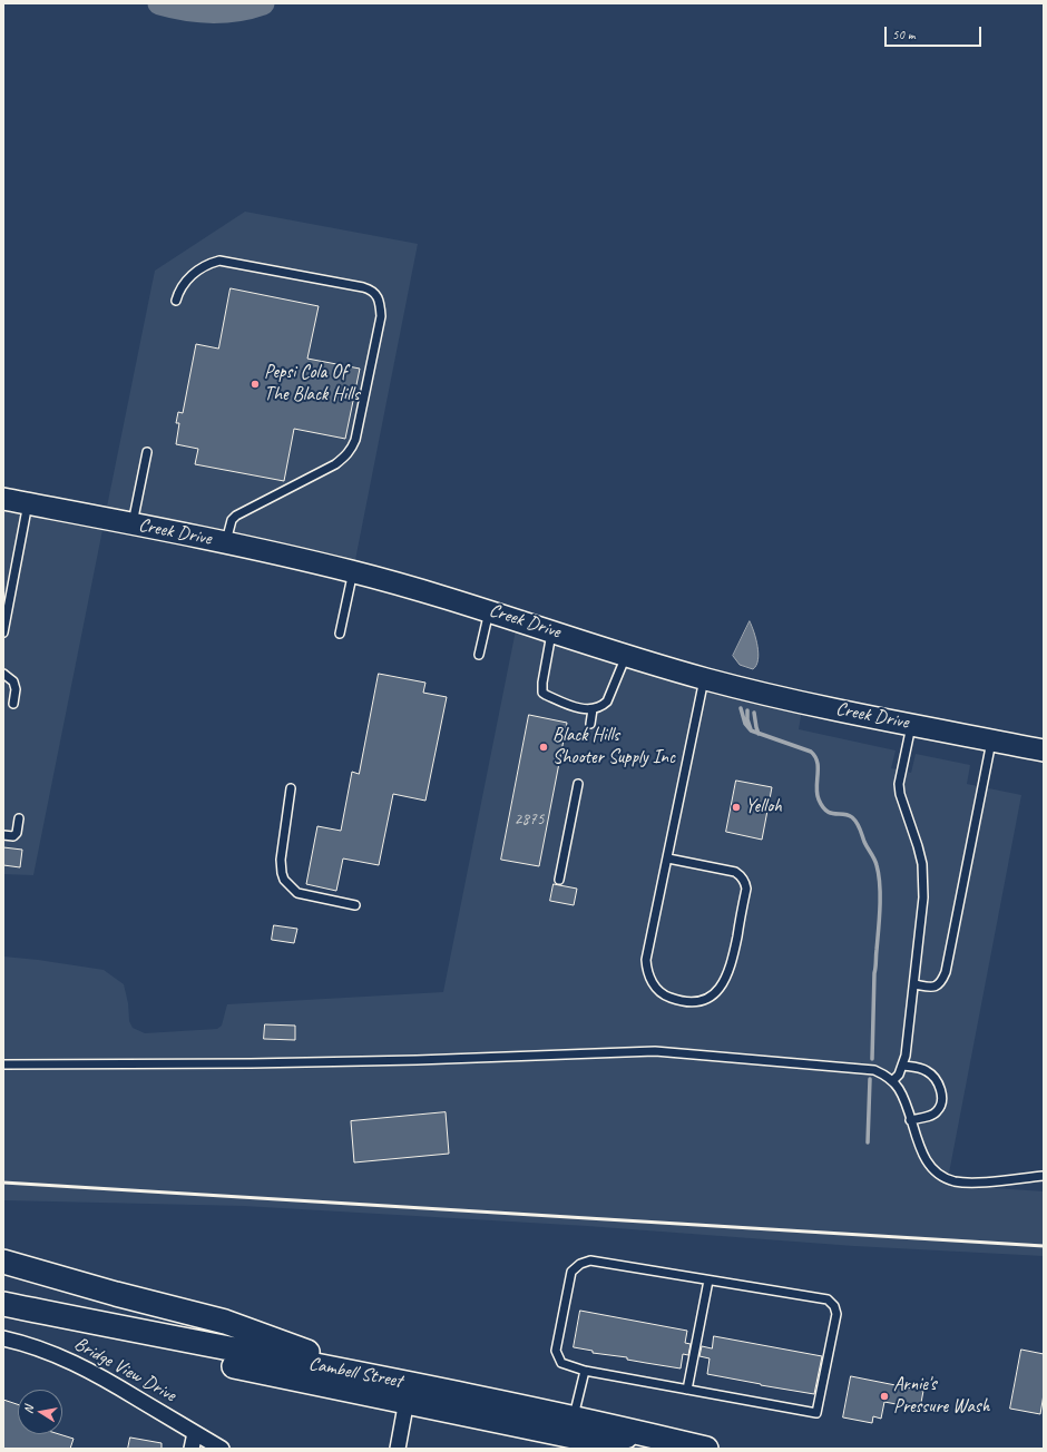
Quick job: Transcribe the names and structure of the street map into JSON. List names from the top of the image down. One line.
{"streets":{"main road":["Cambell Street"],"street":["Creek Drive","Bridge View Drive"]},"places":["Pepsi Cola Of The Black Hills","Black Hills Shooter Supply Inc","Yelloh","Arnie's Pressure Wash"],"house_numbers":["2875"],"scale_bar":"50 m","north":"left"}
